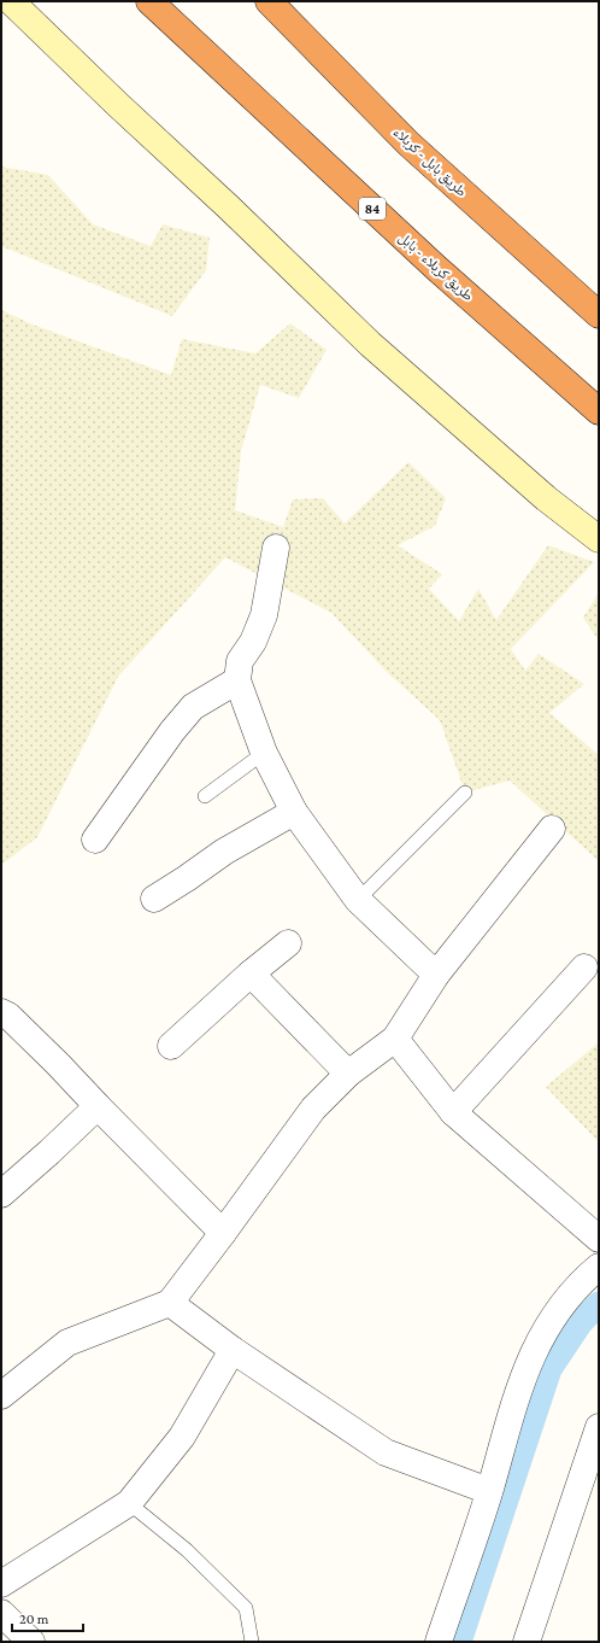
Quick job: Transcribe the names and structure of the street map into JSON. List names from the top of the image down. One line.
{"streets":{"highway":["طريق بابل - كربلاء","84","طريق كربلاء - بابل"]},"scale_bar":"20 m"}
